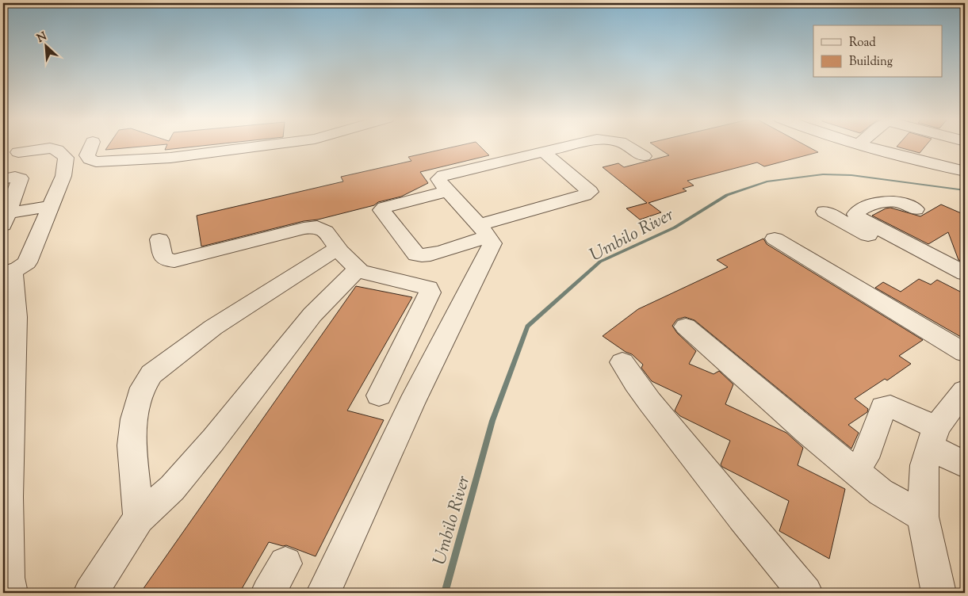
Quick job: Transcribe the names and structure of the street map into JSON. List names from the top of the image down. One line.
{"water":["Umbilo River"],"legend":["Road","Building"],"north":"top left"}
